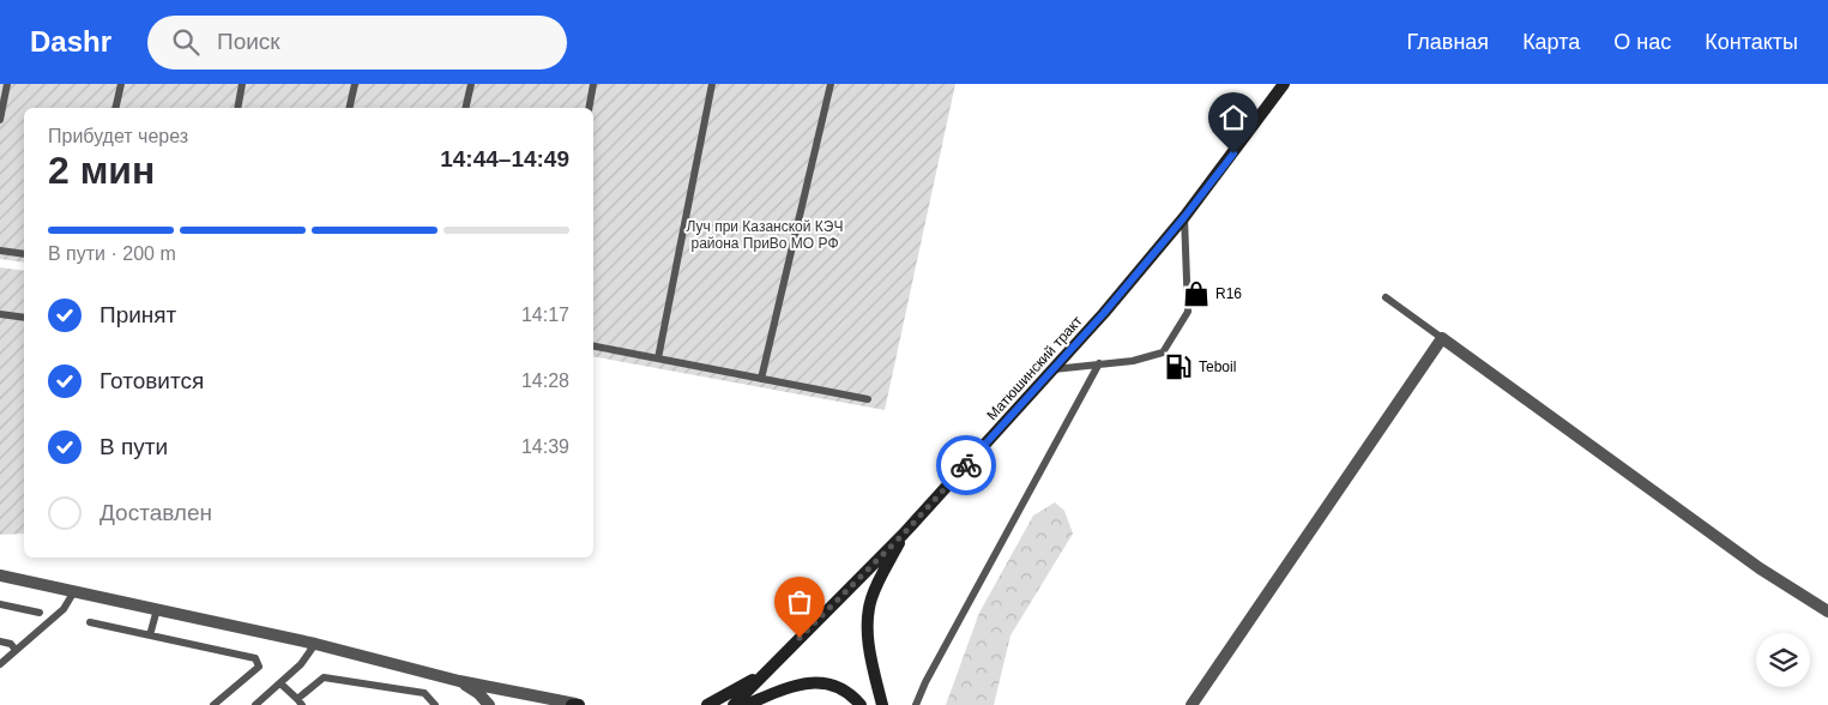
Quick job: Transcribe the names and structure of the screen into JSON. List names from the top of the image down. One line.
{"streets":{"main road":["Матюшинский тракт"]},"parks":["Луч при Казанской КЭЧ района ПриВо МО РФ"],"places":{"shop":["R16"],"fuel station":["Teboil"]},"page":{"header":"Dashr","search":"Поиск","nav":["Главная","Карта","О нас","Контакты"],"heading":["2 мин","Прибудет через","14:44–14:49"],"bar":"В пути · 200 m","list":[["Принят","14:17"],["Готовится","14:28"],["В пути","14:39"],"Доставлен"]}}
